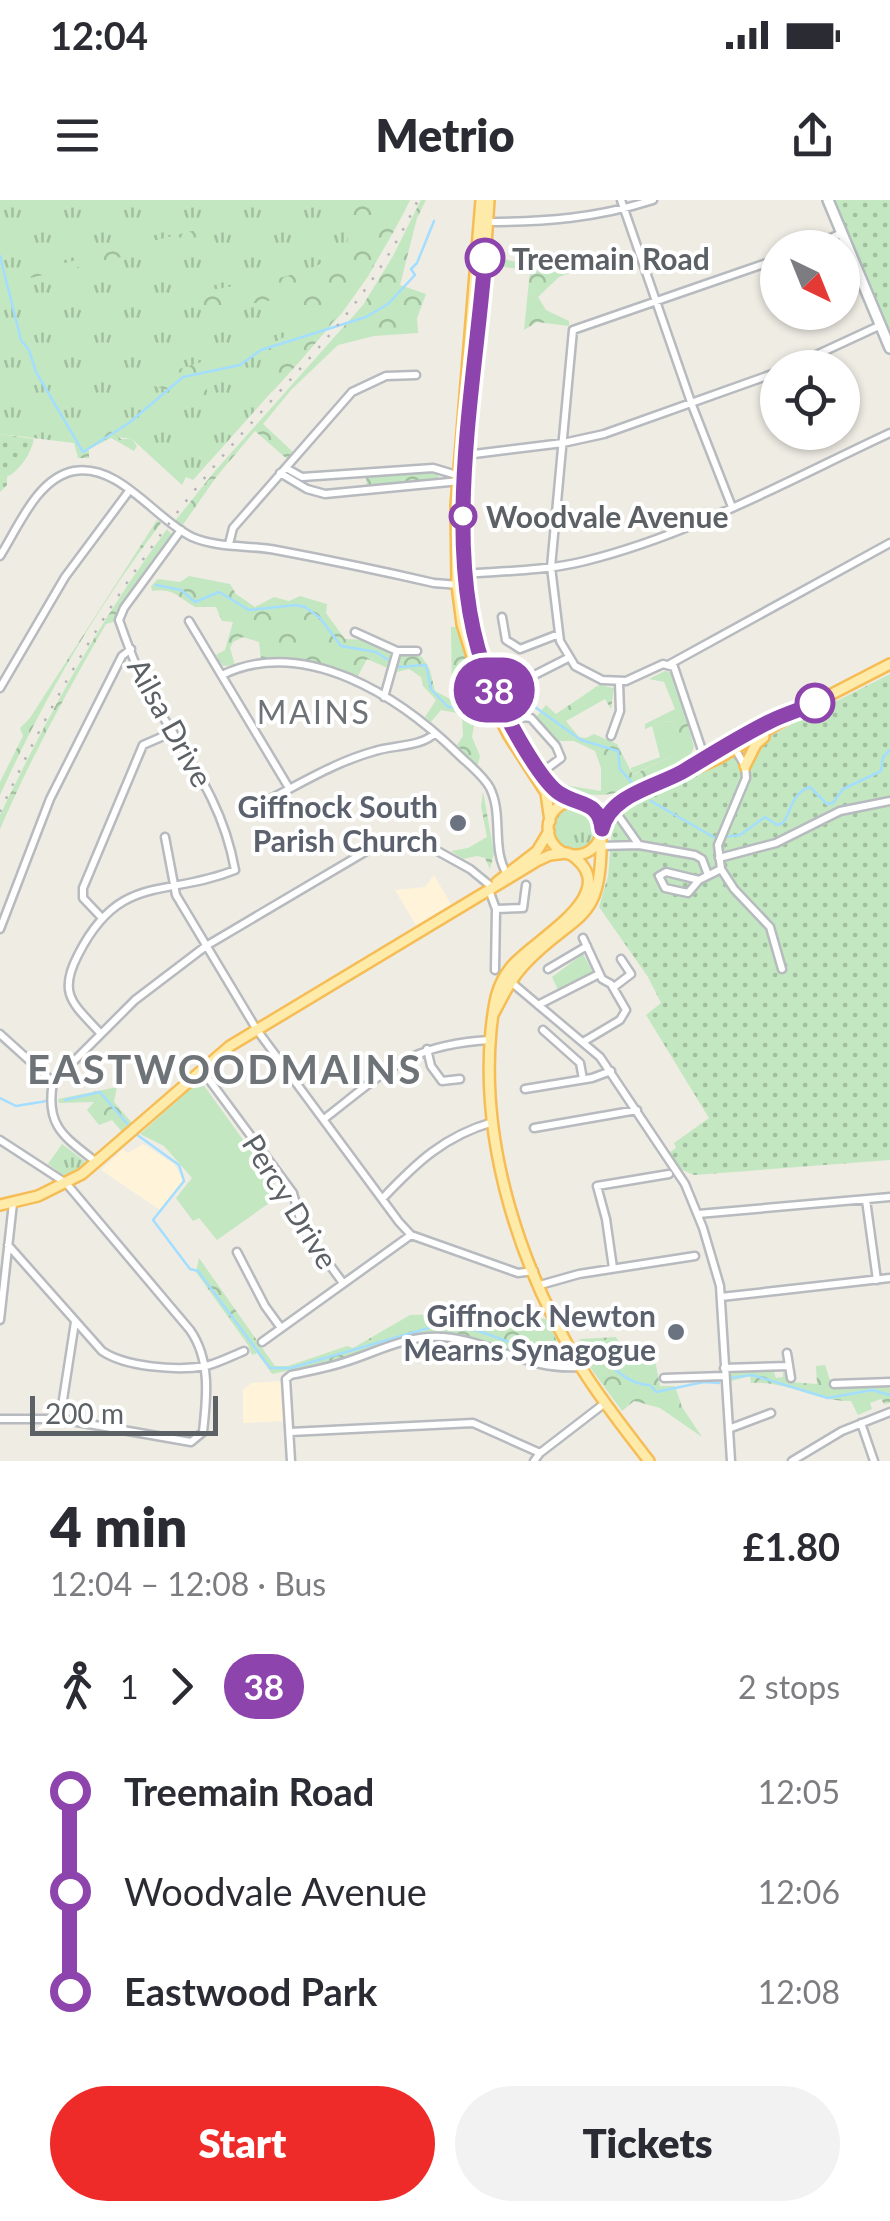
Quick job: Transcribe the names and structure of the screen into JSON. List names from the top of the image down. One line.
{"streets":{"street":["Ailsa Drive","Percy Drive"]},"districts":["MAINS","EASTWOODMAINS"],"places":["Treemain Road","Woodvale Avenue","Giffnock South Parish Church","Giffnock Newton Mearns Synagogue"],"lines":["bus line 38"],"scale_bar":"200 m","north":"bottom right","page":{"status":"12:04","header":"Metrio","on_map":"38","scale":"200 m","heading":["4 min","12:04 – 12:08 · Bus","£1.80"],"legs":["1","38","2 stops"],"list":[{"name":"Treemain Road","value":"12:05"},{"name":"Woodvale Avenue","value":"12:06"},{"name":"Eastwood Park","value":"12:08"}],"buttons":["Start","Tickets"]}}
